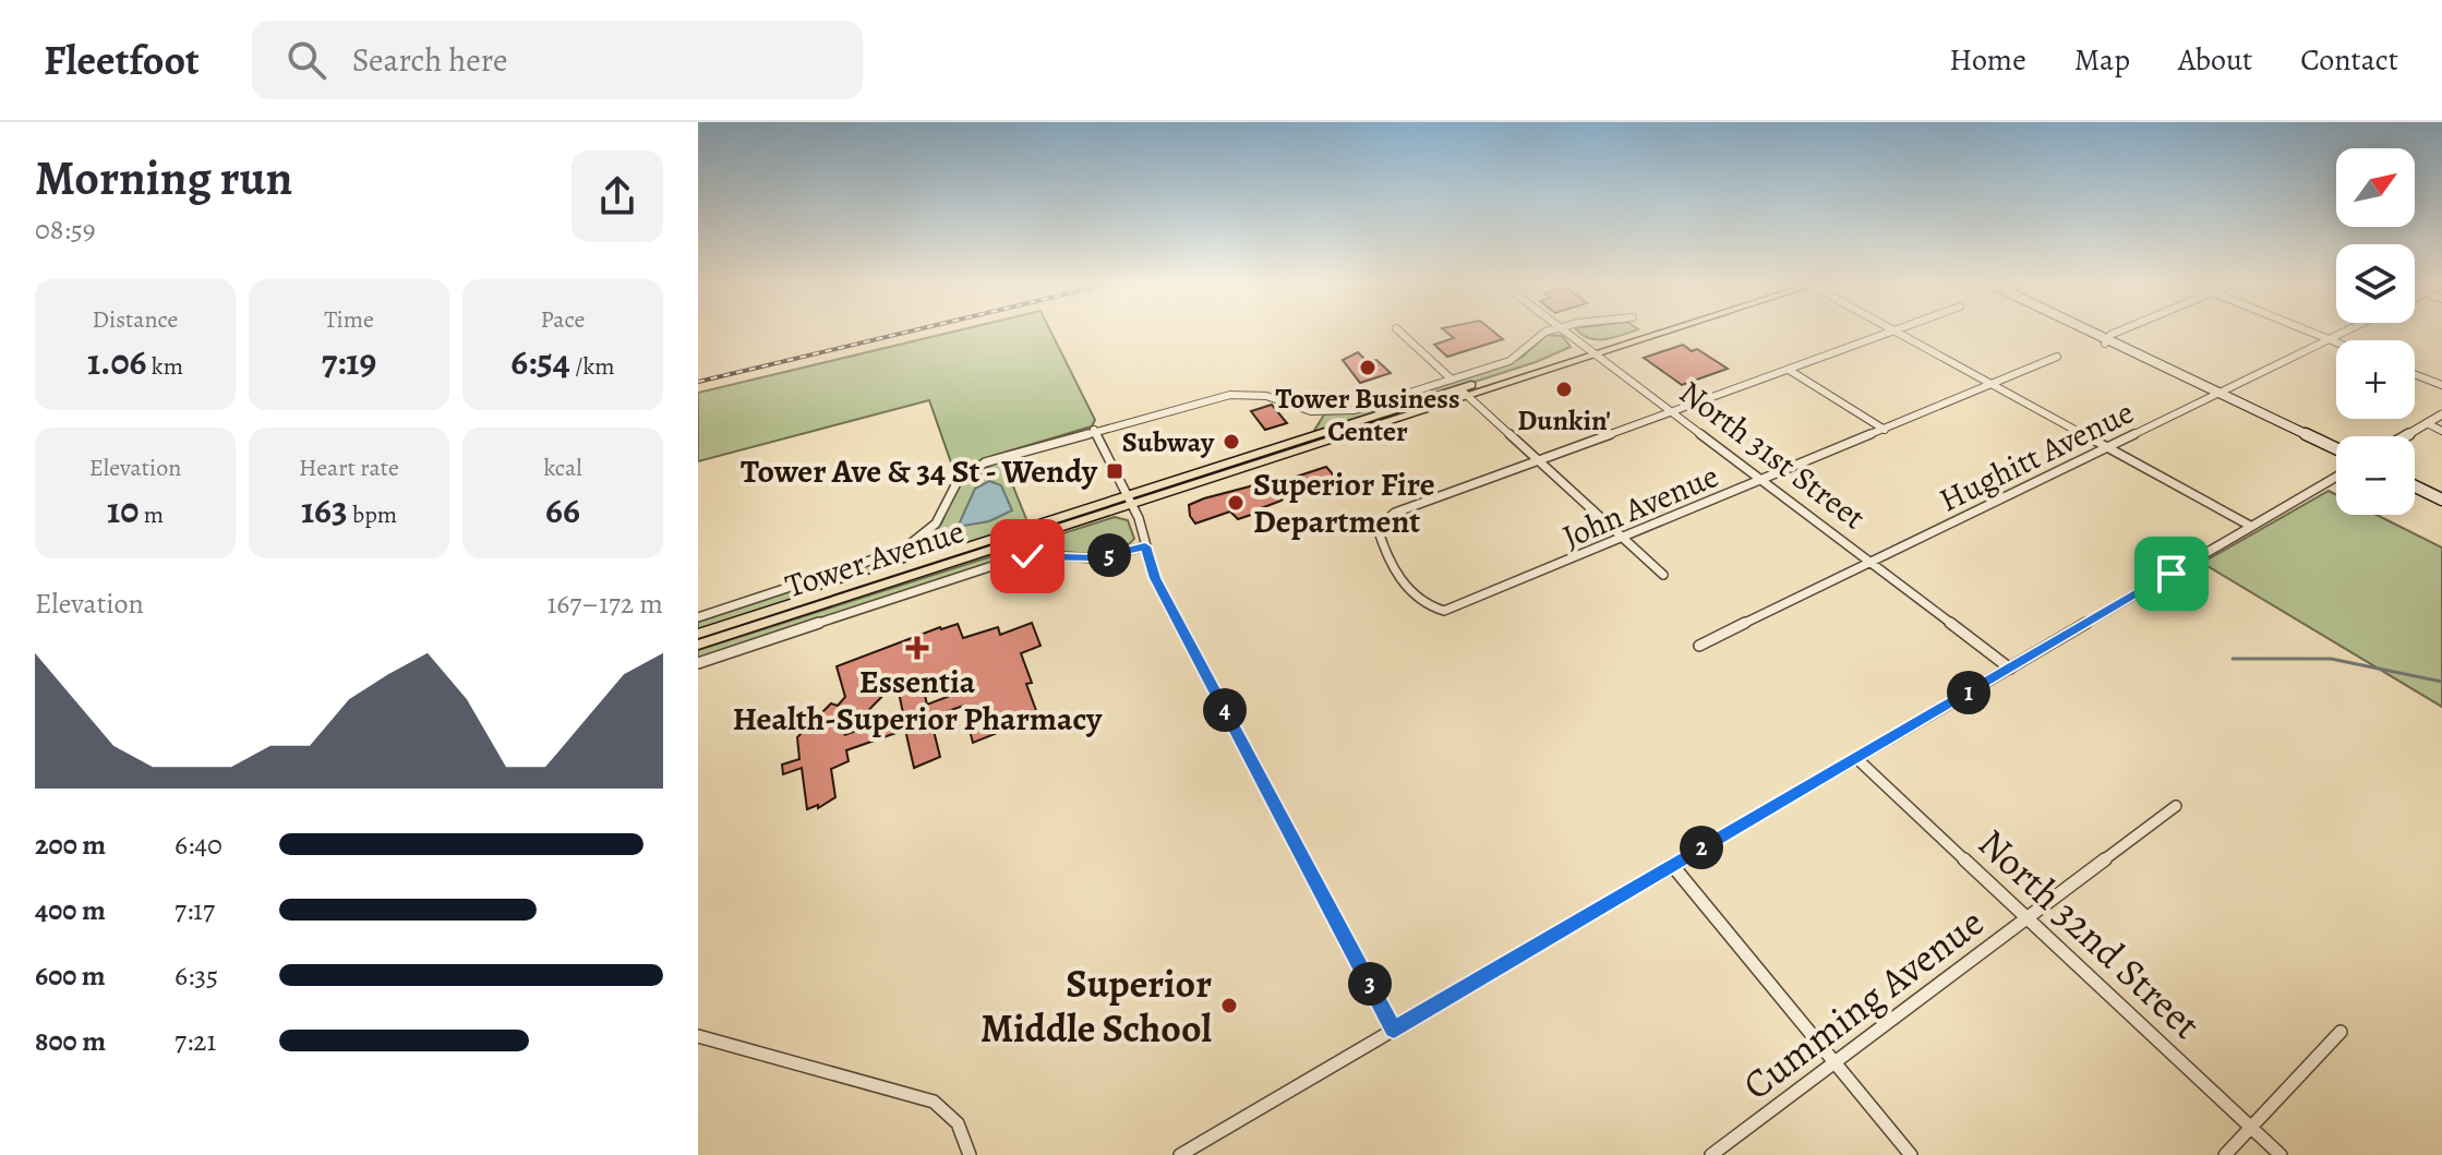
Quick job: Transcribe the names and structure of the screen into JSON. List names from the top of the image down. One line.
{"streets":{"main road":["Tower Avenue"],"street":["North 31st Street","Hughitt Avenue","John Avenue","North 32nd Street","Cumming Avenue"]},"crossings":[["North 31st Street","Hughitt Avenue"],["North 31st Street","John Avenue"],["North 31st Street","Tower Avenue"],["North 32nd Street","Cumming Avenue"]],"places":{"other":["Tower Business Center","Dunkin'","Subway","Superior Fire Department","Superior Middle School"],"transit":["Tower Ave & 34 St - Wendy"],"health":["Essentia Health-Superior Pharmacy"]},"north":"top right","page":{"header":"Fleetfoot","search":"Search here","nav":["Home","Map","About","Contact"],"heading":["Morning run","08:59"],"map_buttons":["+","−"],"stats":[["Distance","1.06 km"],["Time","7:19"],["Pace","6:54 /km"],["Elevation","10 m"],["Heart rate","163 bpm"],["kcal","66"]],"pins":["5","1","4","2","3"],"chart":["Elevation","167–172 m"],"list":[{"name":"200 m","note":"6:40"},{"name":"400 m","note":"7:17"},{"name":"600 m","note":"6:35"},{"name":"800 m","note":"7:21"}]}}
